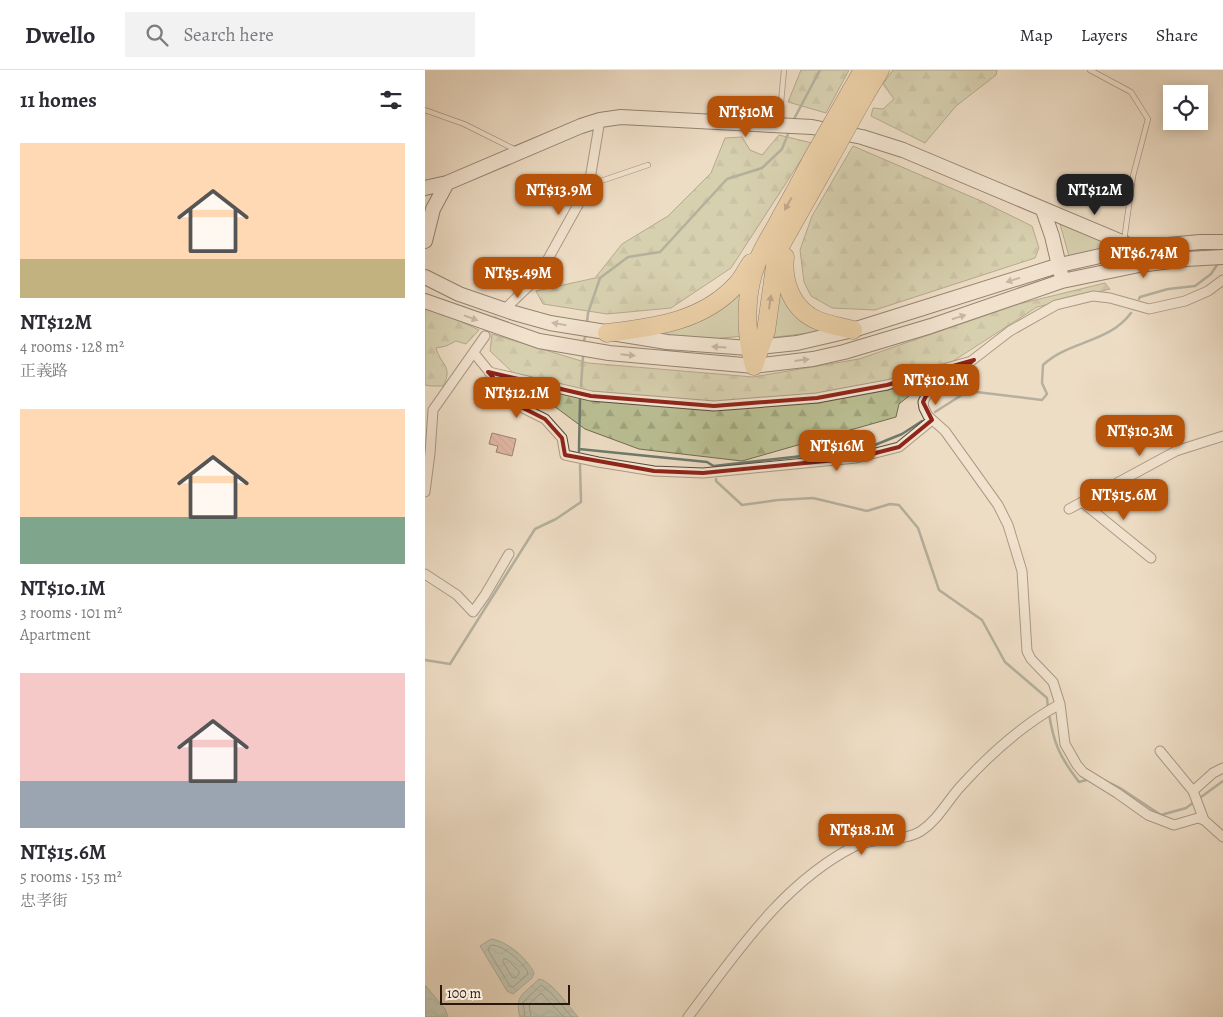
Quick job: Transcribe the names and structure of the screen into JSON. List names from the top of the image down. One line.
{"scale_bar":"100 m","page":{"header":"Dwello","search":"Search here","nav":["Map","Layers","Share"],"heading":"11 homes","price":["NT$10M","NT$13.9M","NT$12M","NT$6.74M","NT$5.49M","NT$10.1M","NT$12.1M","NT$10.3M","NT$16M","NT$15.6M","NT$18.1M"],"list":[{"name":"NT$12M","note":"4 rooms · 128 m² · 正義路"},{"name":"NT$10.1M","note":"3 rooms · 101 m² · Apartment"},{"name":"NT$15.6M","note":"5 rooms · 153 m² · 忠孝街"}],"scale":"100 m"}}
